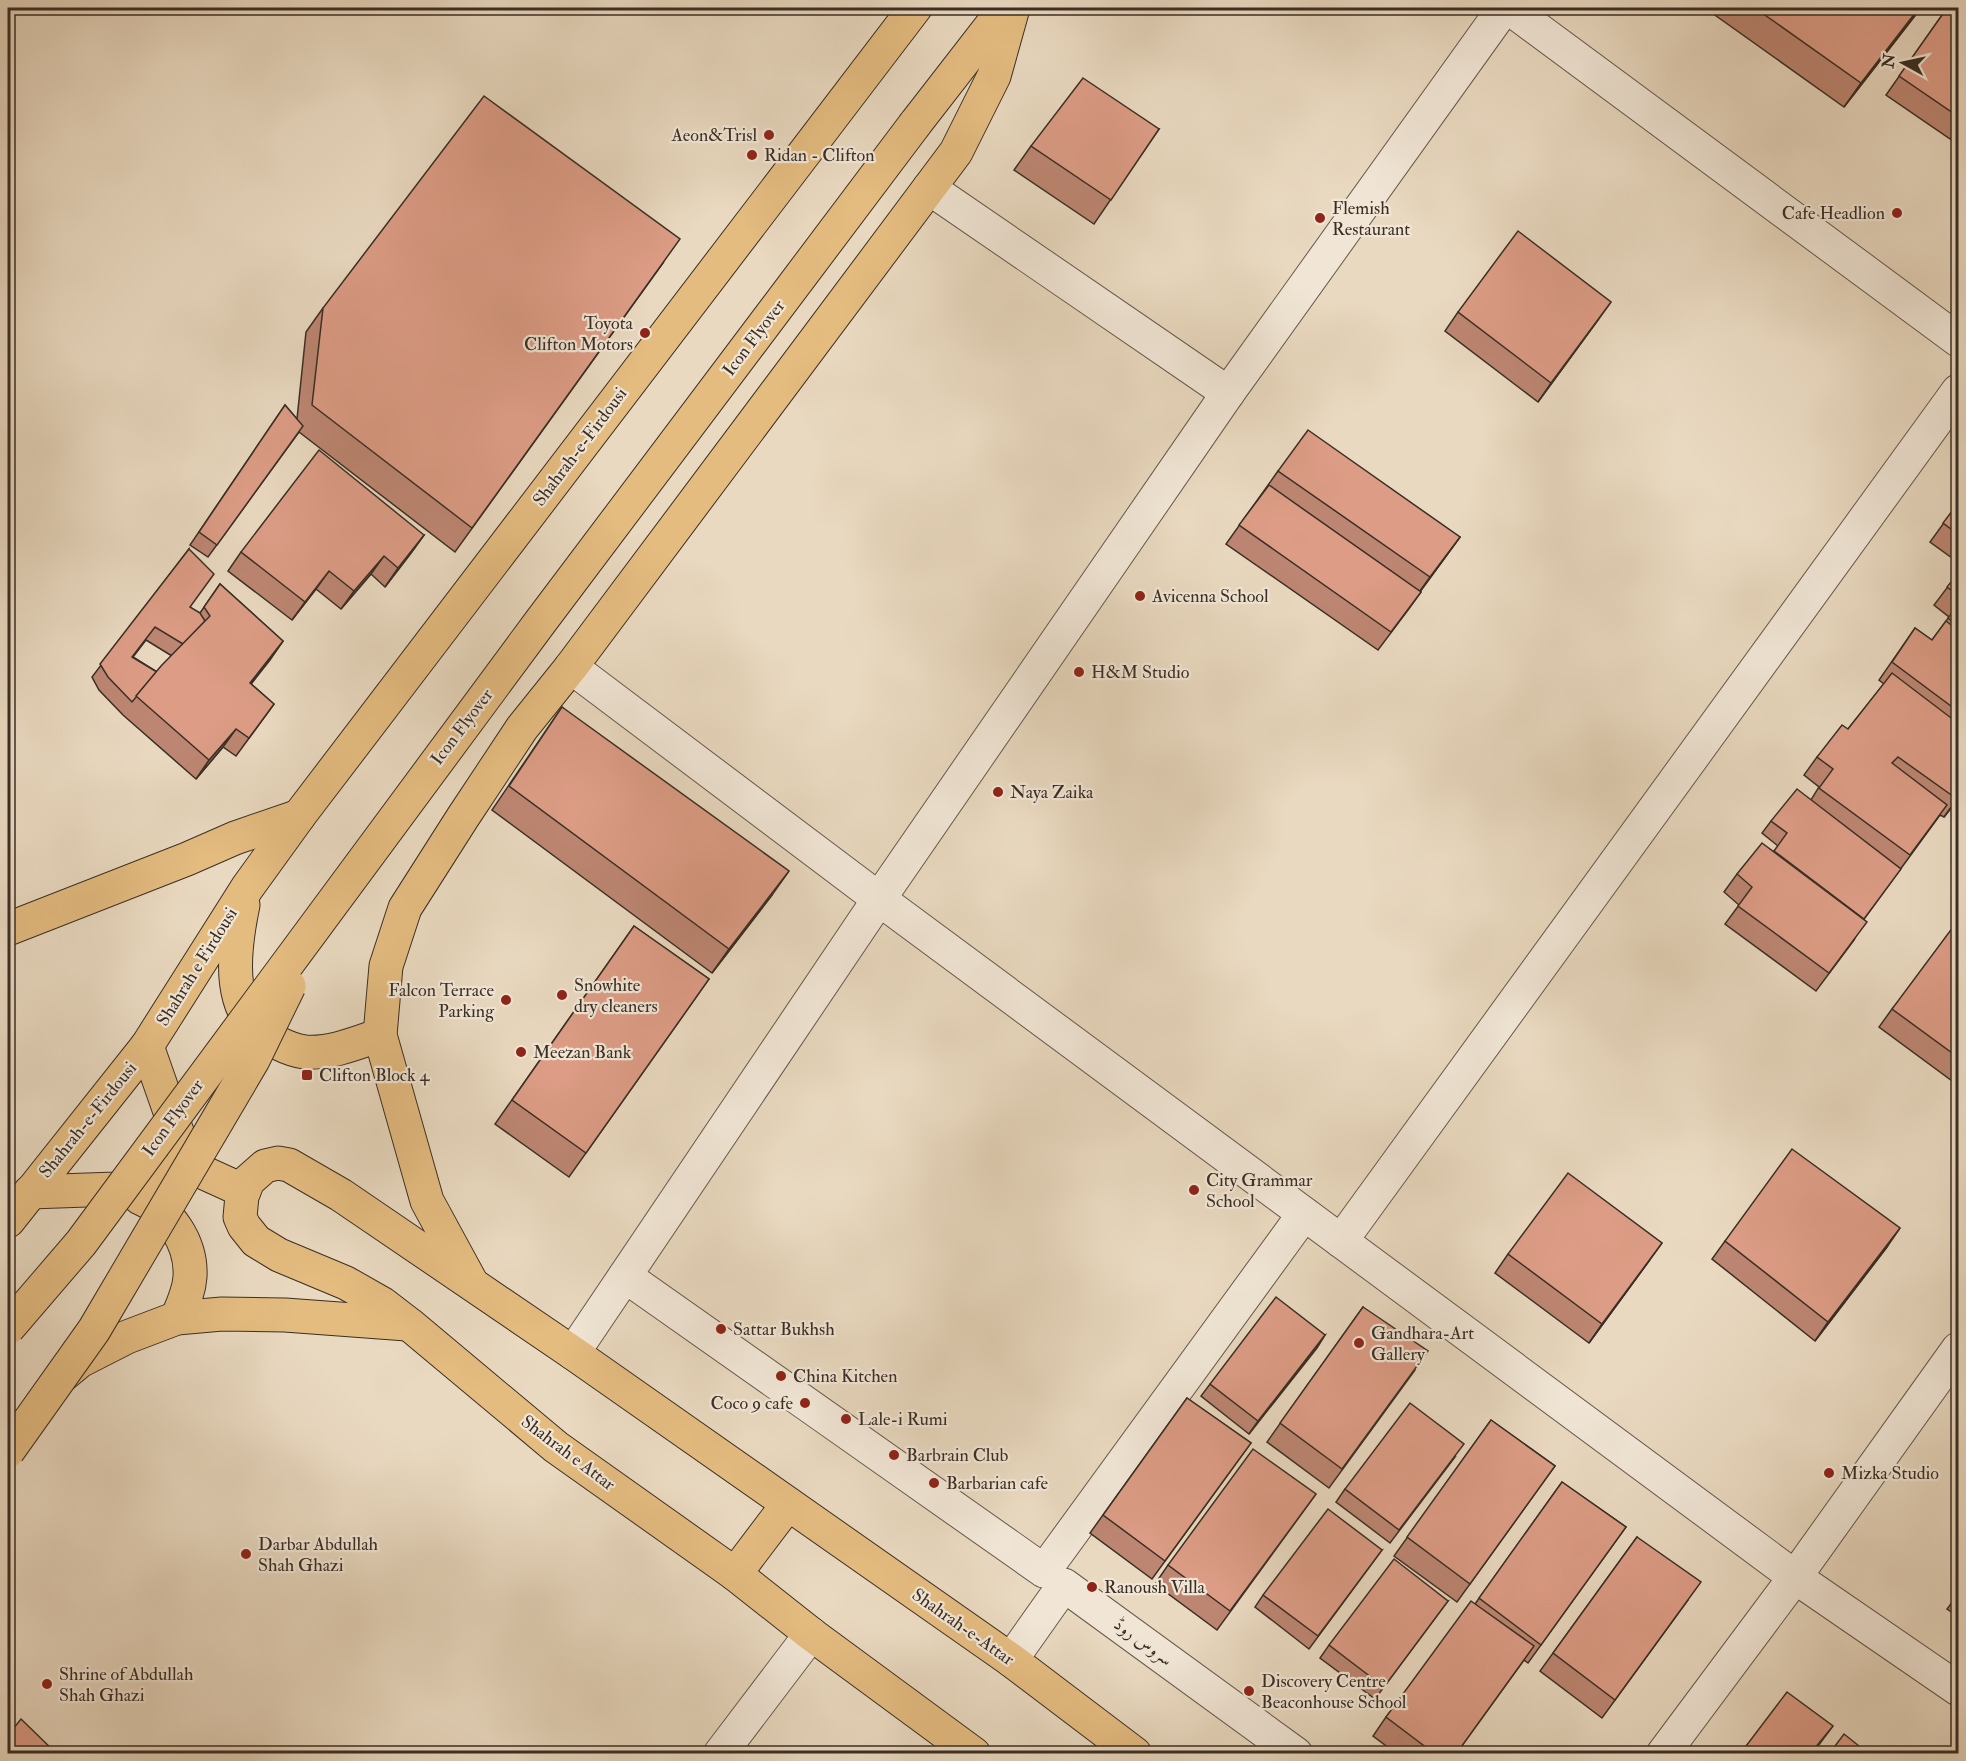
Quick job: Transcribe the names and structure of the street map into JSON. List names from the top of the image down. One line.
{"streets":{"main road":["Icon Flyover","Shahrah-e-Firdousi","Shahrah e Firdousi","Shahrah e Attar","Shahrah-e-Attar"],"street":["سروس روڈ"]},"crossings":[["Shahrah-e-Firdousi","Shahrah e Firdousi"]],"places":{"other":["Aeon&Trisl","Ridan - Clifton","Cafe Headlion","Flemish Restaurant","Toyota Clifton Motors","Avicenna School","H&M Studio","Naya Zaika","Snowhite dry cleaners","Falcon Terrace Parking","Meezan Bank","City Grammar School","Sattar Bukhsh","Gandhara-Art Gallery","China Kitchen","Coco 9 cafe","Lale-i Rumi","Barbrain Club","Mizka Studio","Barbarian cafe","Darbar Abdullah Shah Ghazi","Ranoush Villa","Shrine of Abdullah Shah Ghazi","Discovery Centre Beaconhouse School"],"transit":["Clifton Block 4"]},"north":"left"}
